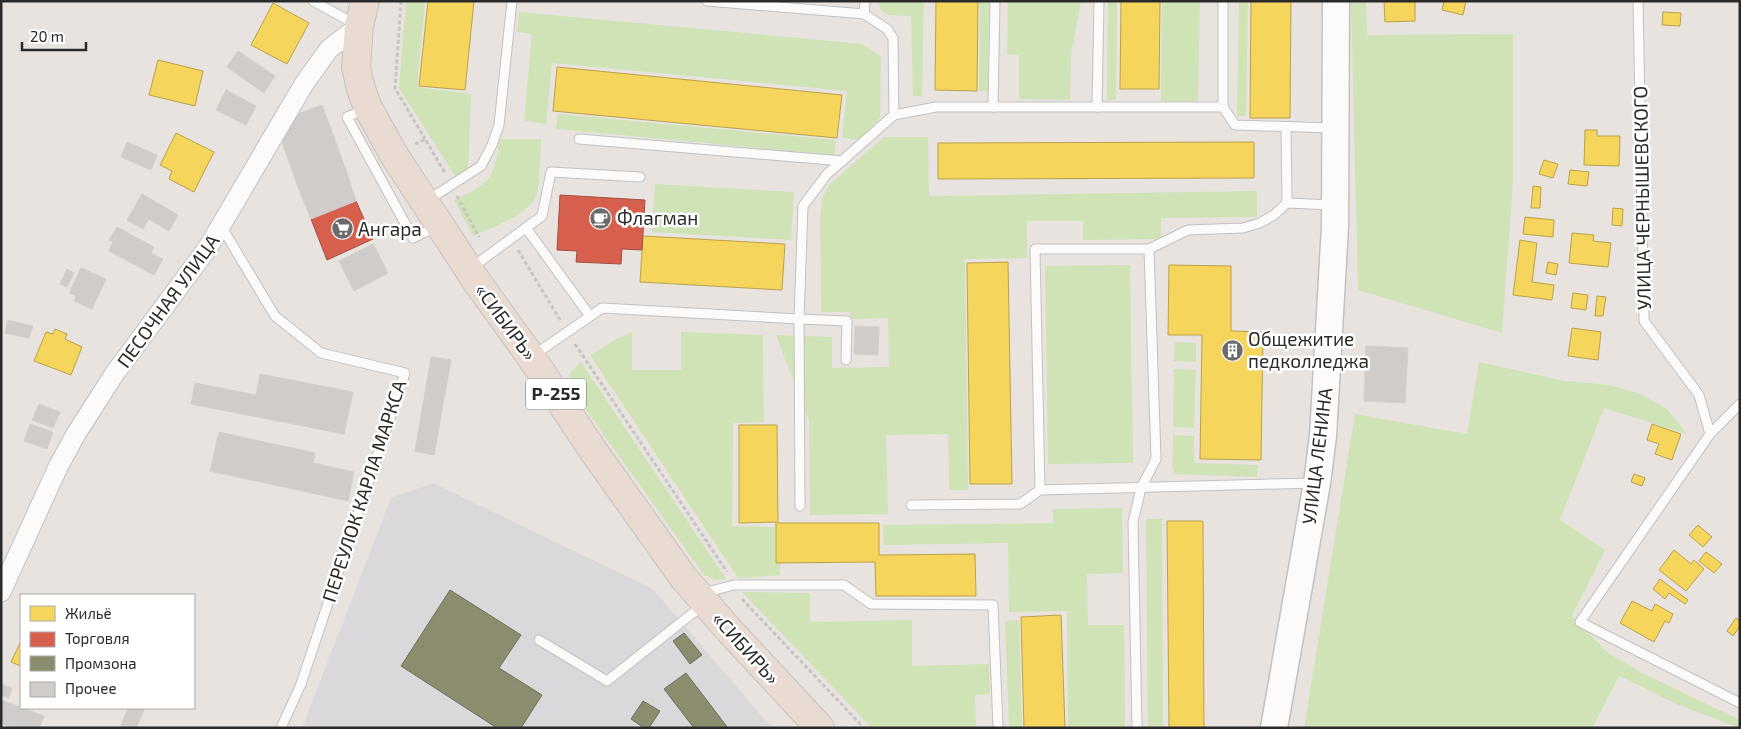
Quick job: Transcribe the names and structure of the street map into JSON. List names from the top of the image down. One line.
{"streets":{"highway":["«СИБИРЬ»","Р-255"],"main road":["УЛИЦА ЛЕНИНА"],"street":["ПЕСОЧНАЯ УЛИЦА"],"lane":["УЛИЦА ЧЕРНЫШЕВСКОГО","ПЕРЕУЛОК КАРЛА МАРКСА"]},"crossings":[["ПЕСОЧНАЯ УЛИЦА","«СИБИРЬ»"],["ПЕСОЧНАЯ УЛИЦА","ПЕРЕУЛОК КАРЛА МАРКСА"]],"places":{"cafe":["Флагман"],"supermarket":["Ангара"],"building":["Общежитие педколледжа"]},"legend":["Жильё","Торговля","Промзона","Прочее"],"scale_bar":"20 m"}
